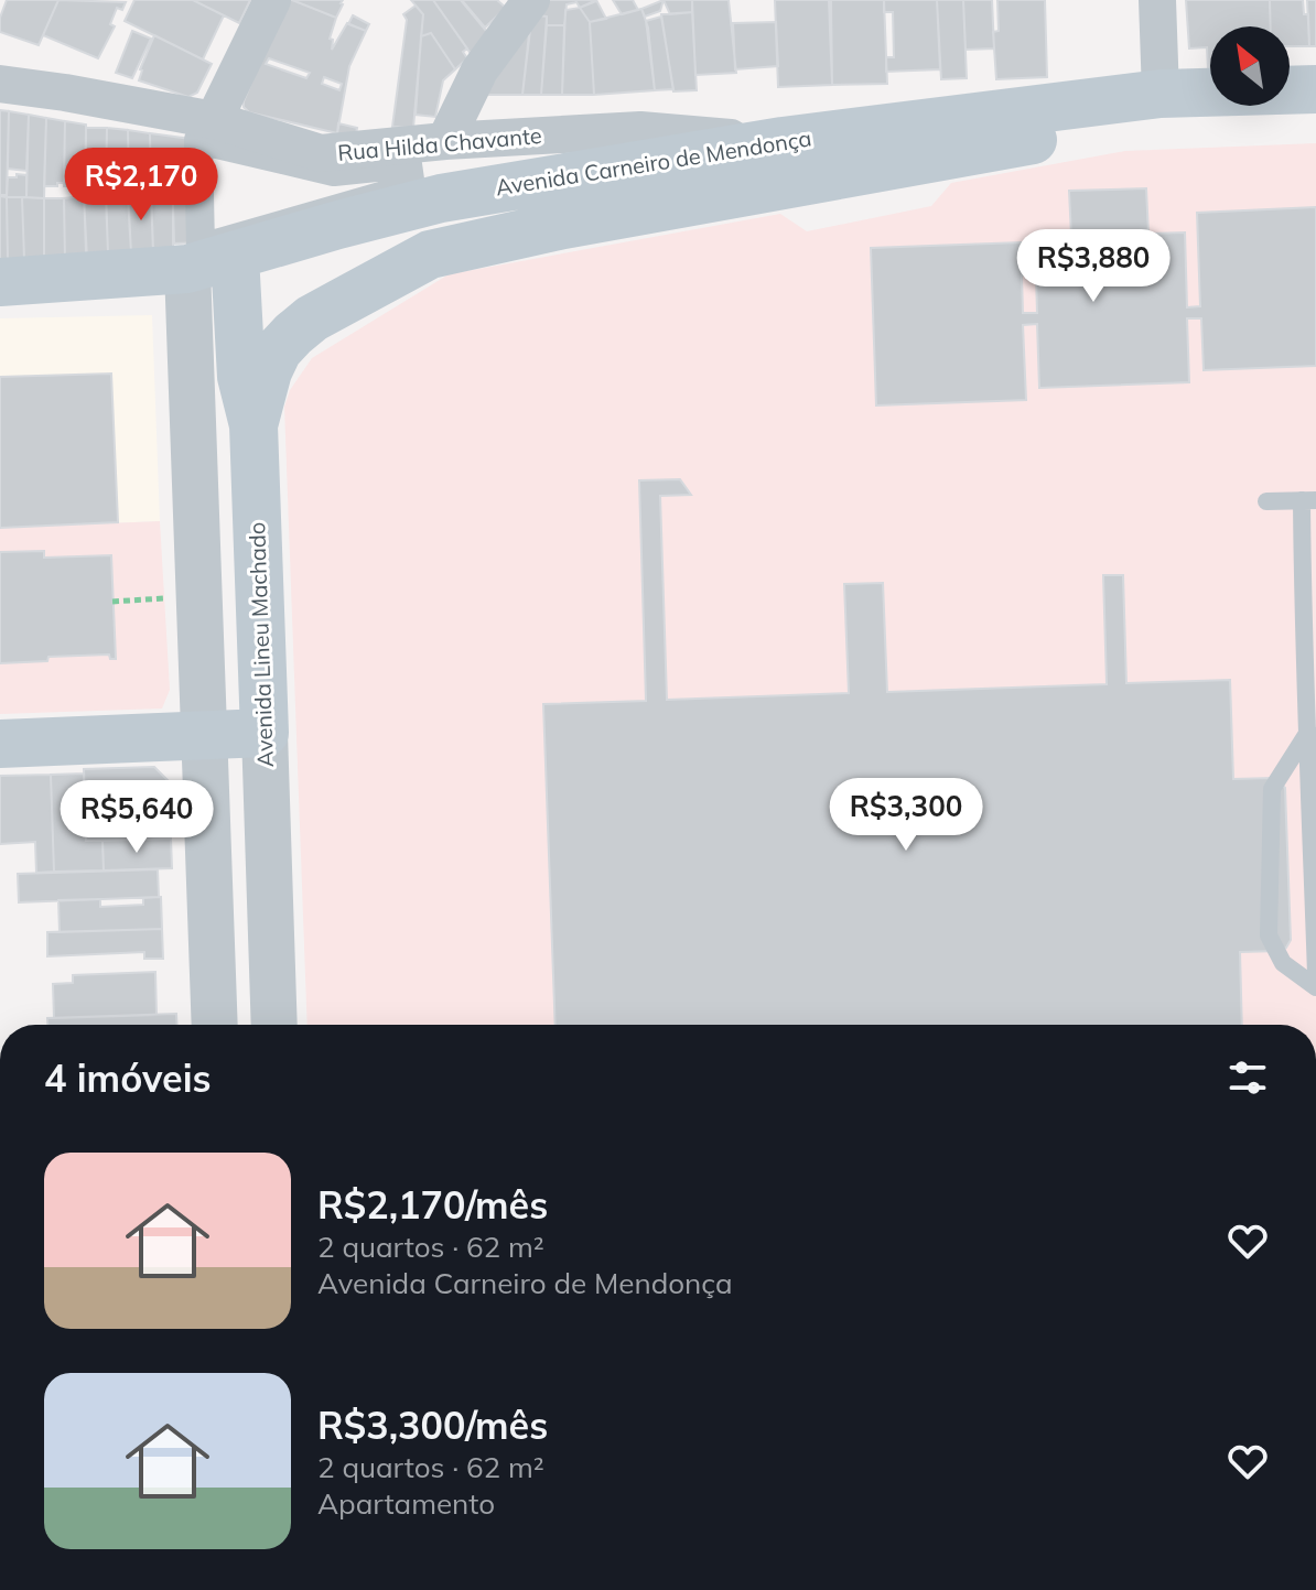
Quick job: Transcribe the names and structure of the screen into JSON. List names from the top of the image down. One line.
{"streets":{"main road":["Avenida Carneiro de Mendonça","Avenida Lineu Machado"],"street":["Rua Hilda Chavante"]},"crossings":[["Rua Hilda Chavante","Avenida Carneiro de Mendonça"],["Avenida Carneiro de Mendonça","Avenida Lineu Machado"]],"north":"top left","page":{"price":["R$2,170","R$3,880","R$3,300","R$5,640"],"heading":"4 imóveis","list":[{"name":"R$2,170/mês","note":"2 quartos · 62 m² · Avenida Carneiro de Mendonça"},{"name":"R$3,300/mês","note":"2 quartos · 62 m² · Apartamento"}]}}
